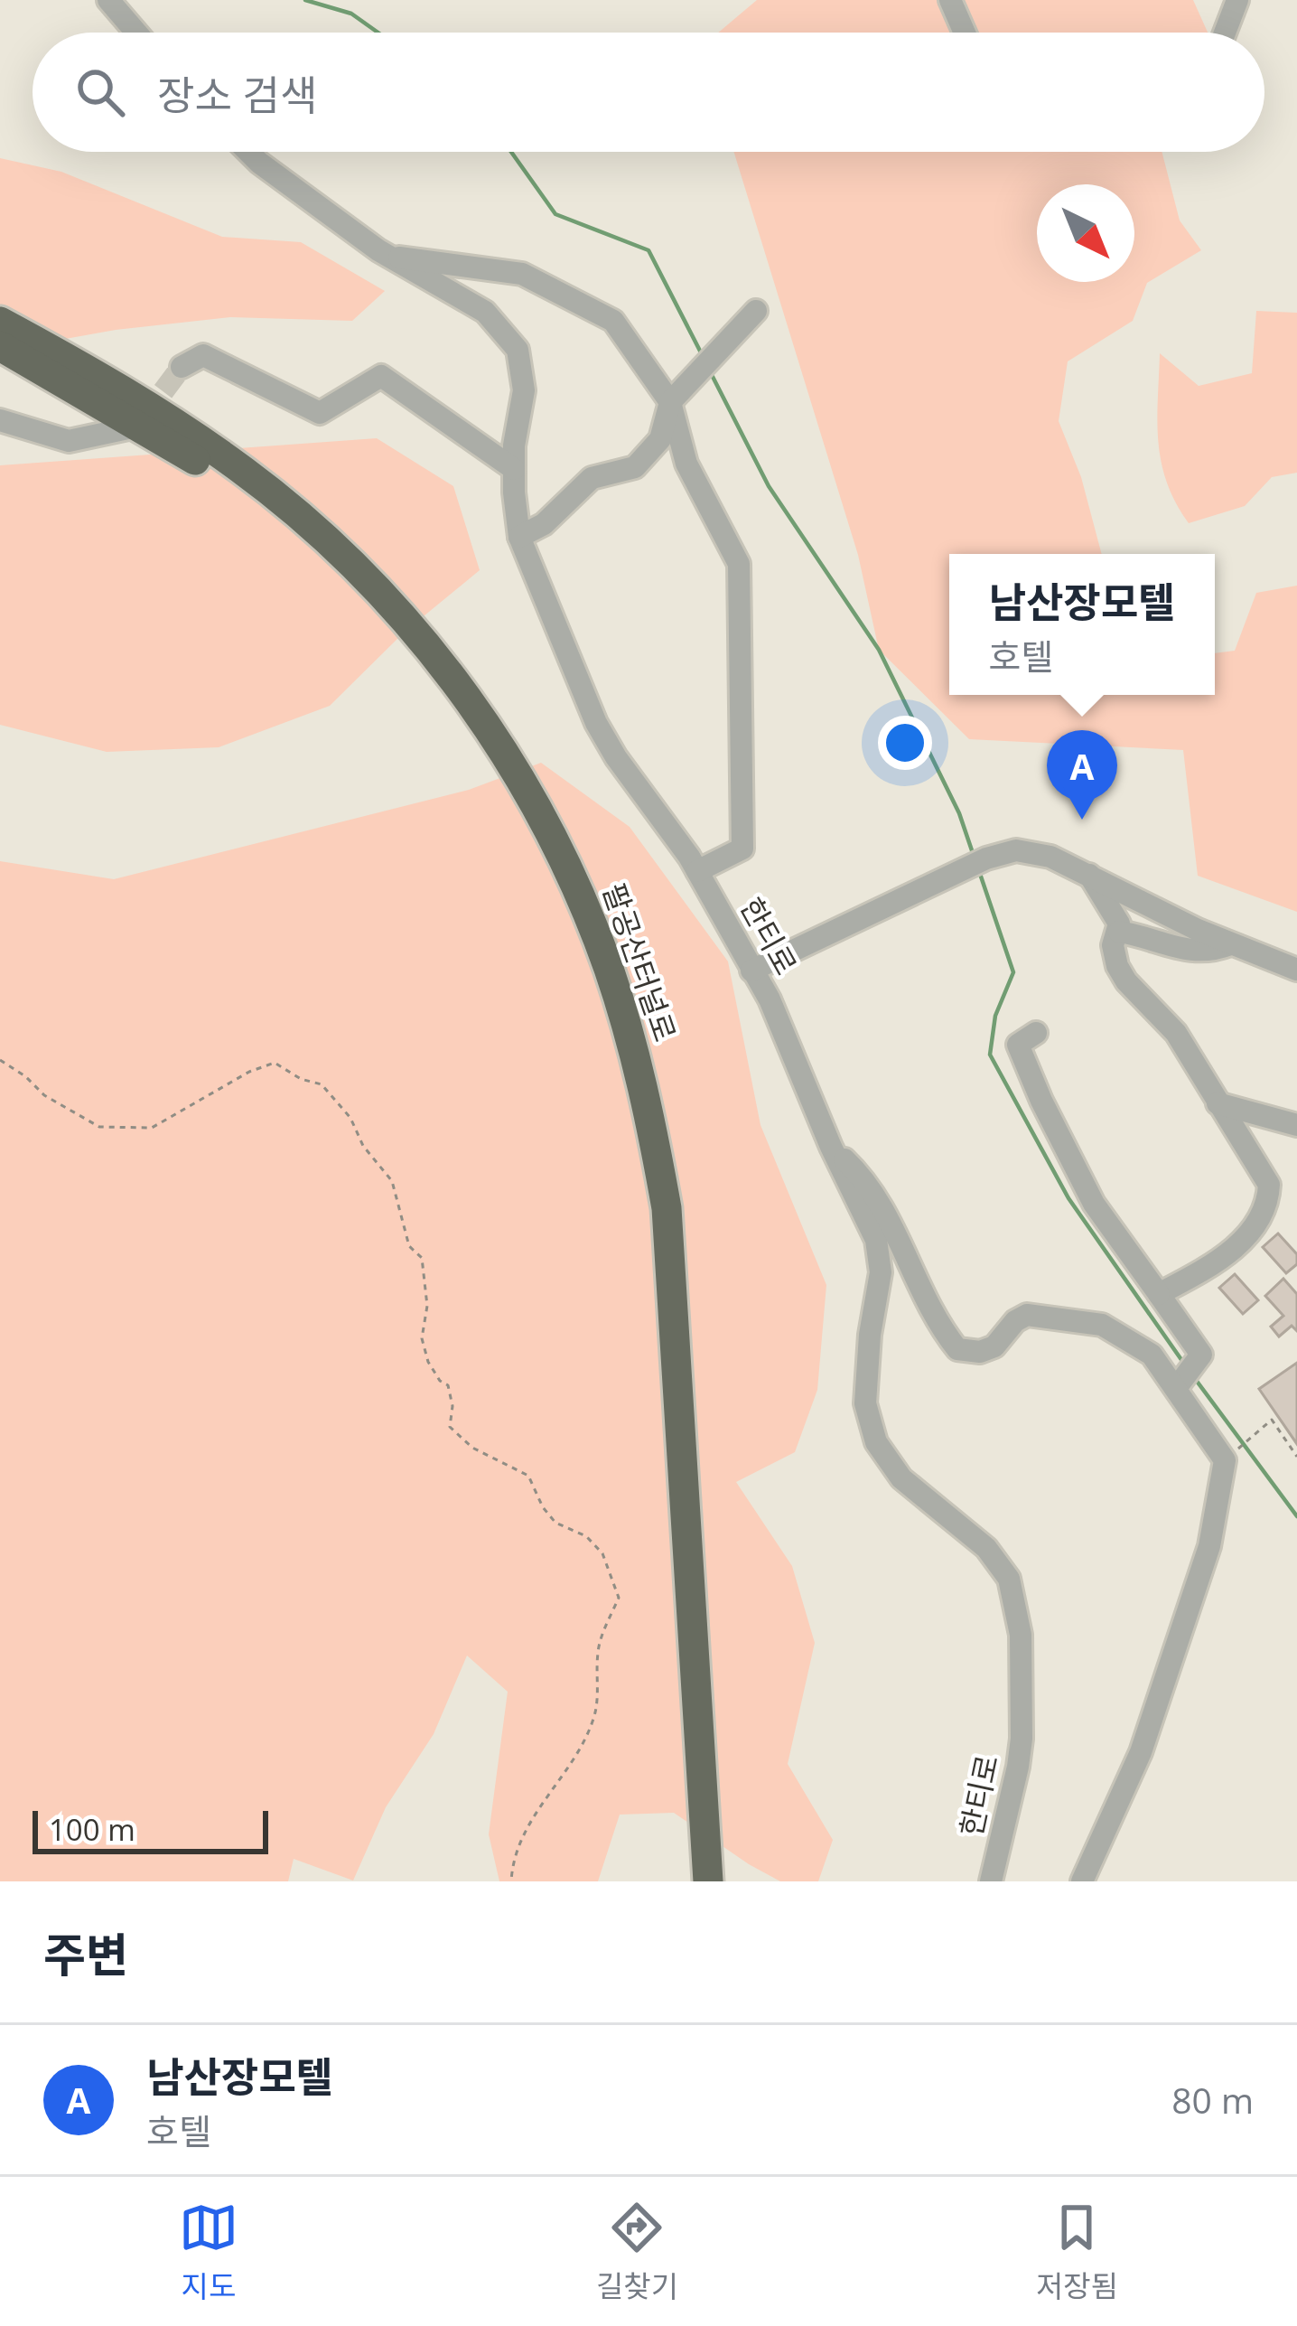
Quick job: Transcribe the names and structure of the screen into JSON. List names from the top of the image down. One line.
{"streets":{"highway":["팔공산터널로"],"street":["한티로"]},"scale_bar":"100 m","north":"bottom right","page":{"search":"장소 검색","popup":["남산장모텔","호텔"],"pins":"A","scale":"100 m","heading":"주변","list":[{"mark":"A","name":"남산장모텔","note":"호텔","value":"80 m"}],"nav":["지도","길찾기","저장됨"]}}
